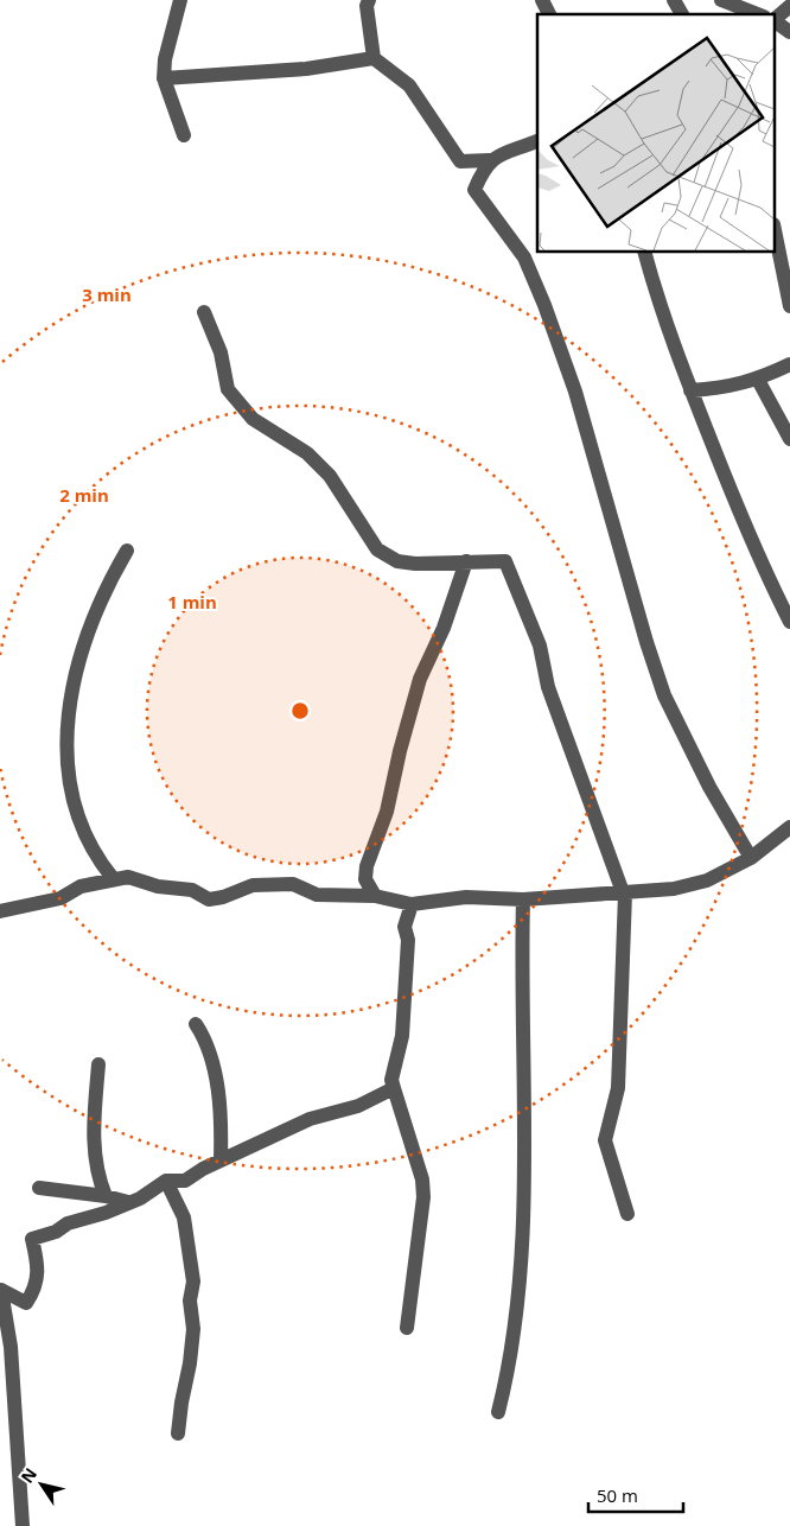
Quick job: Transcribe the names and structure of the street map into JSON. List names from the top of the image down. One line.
{"scale_bar":"50 m","north":"top left","rings":["3 min","2 min","1 min"]}
